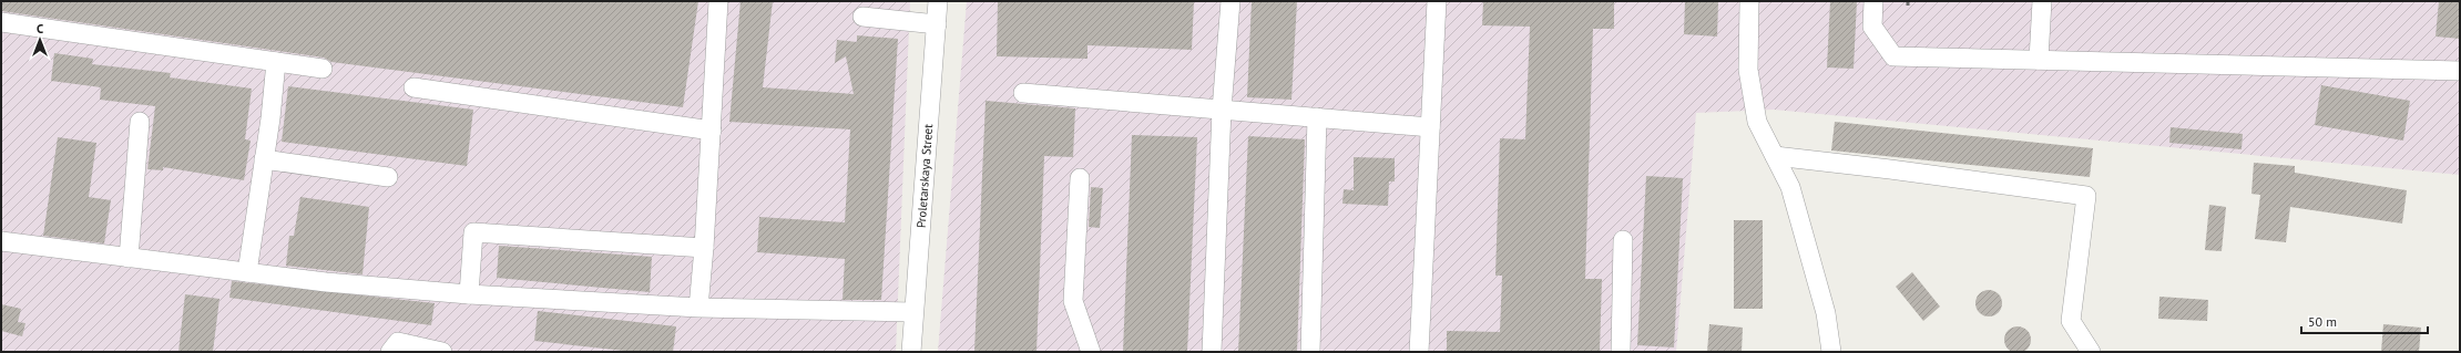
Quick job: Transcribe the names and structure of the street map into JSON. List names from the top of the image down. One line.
{"streets":{"street":["Proletarskaya Street"]},"scale_bar":"50 m","north":"top"}
